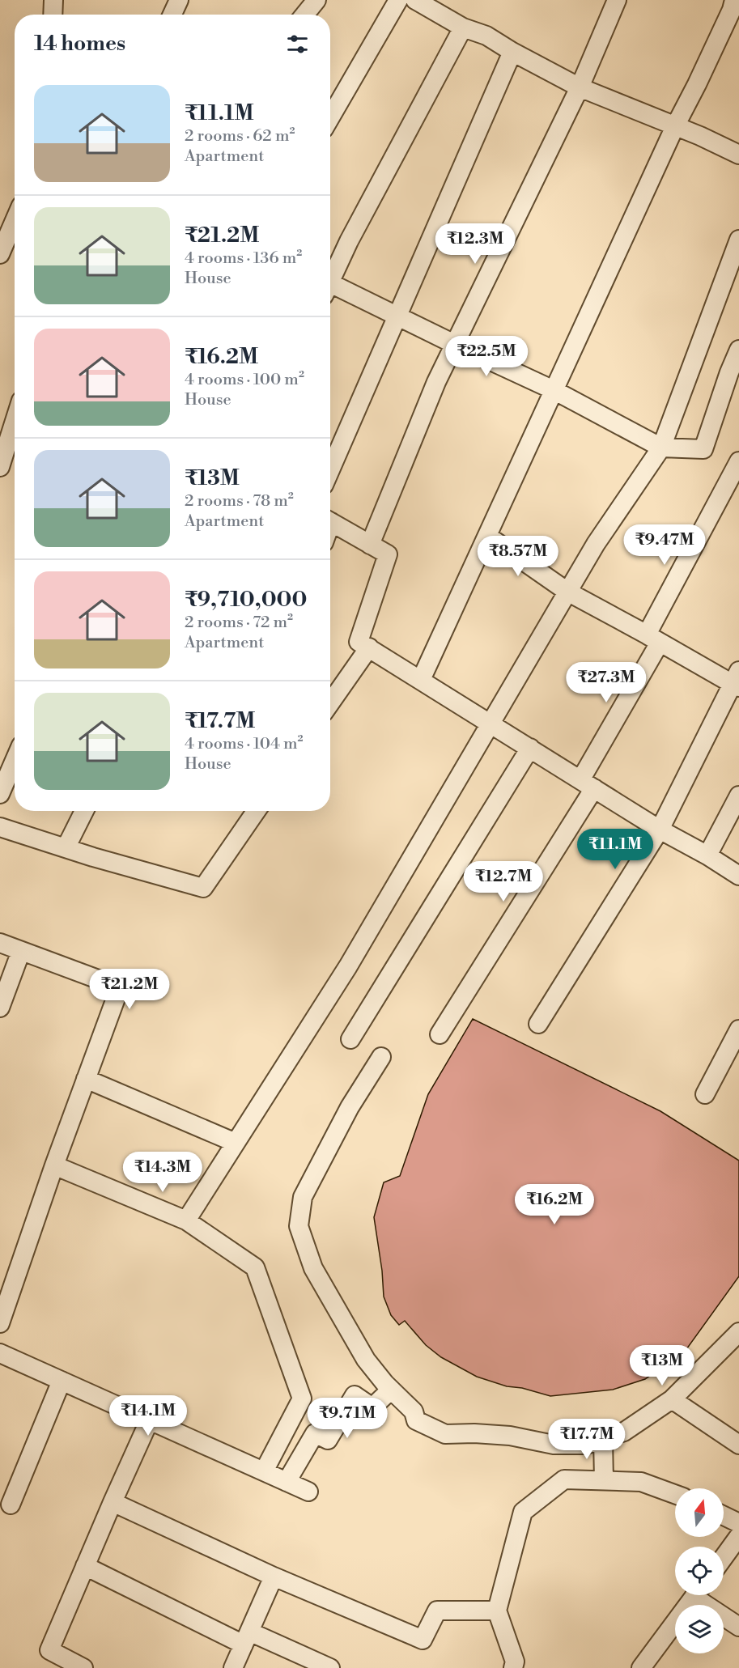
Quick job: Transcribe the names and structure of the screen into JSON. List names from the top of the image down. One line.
{"north":"top","page":{"heading":"14 homes","list":[{"name":"₹11.1M","note":"2 rooms · 62 m² · Apartment"},{"name":"₹21.2M","note":"4 rooms · 136 m² · House"},{"name":"₹16.2M","note":"4 rooms · 100 m² · House"},{"name":"₹13M","note":"2 rooms · 78 m² · Apartment"},{"name":"₹9,710,000","note":"2 rooms · 72 m² · Apartment"},{"name":"₹17.7M","note":"4 rooms · 104 m² · House"}],"price":["₹12.3M","₹22.5M","₹9.47M","₹8.57M","₹27.3M","₹11.1M","₹12.7M","₹21.2M","₹14.3M","₹16.2M","₹13M","₹14.1M","₹9.71M","₹17.7M"]}}
